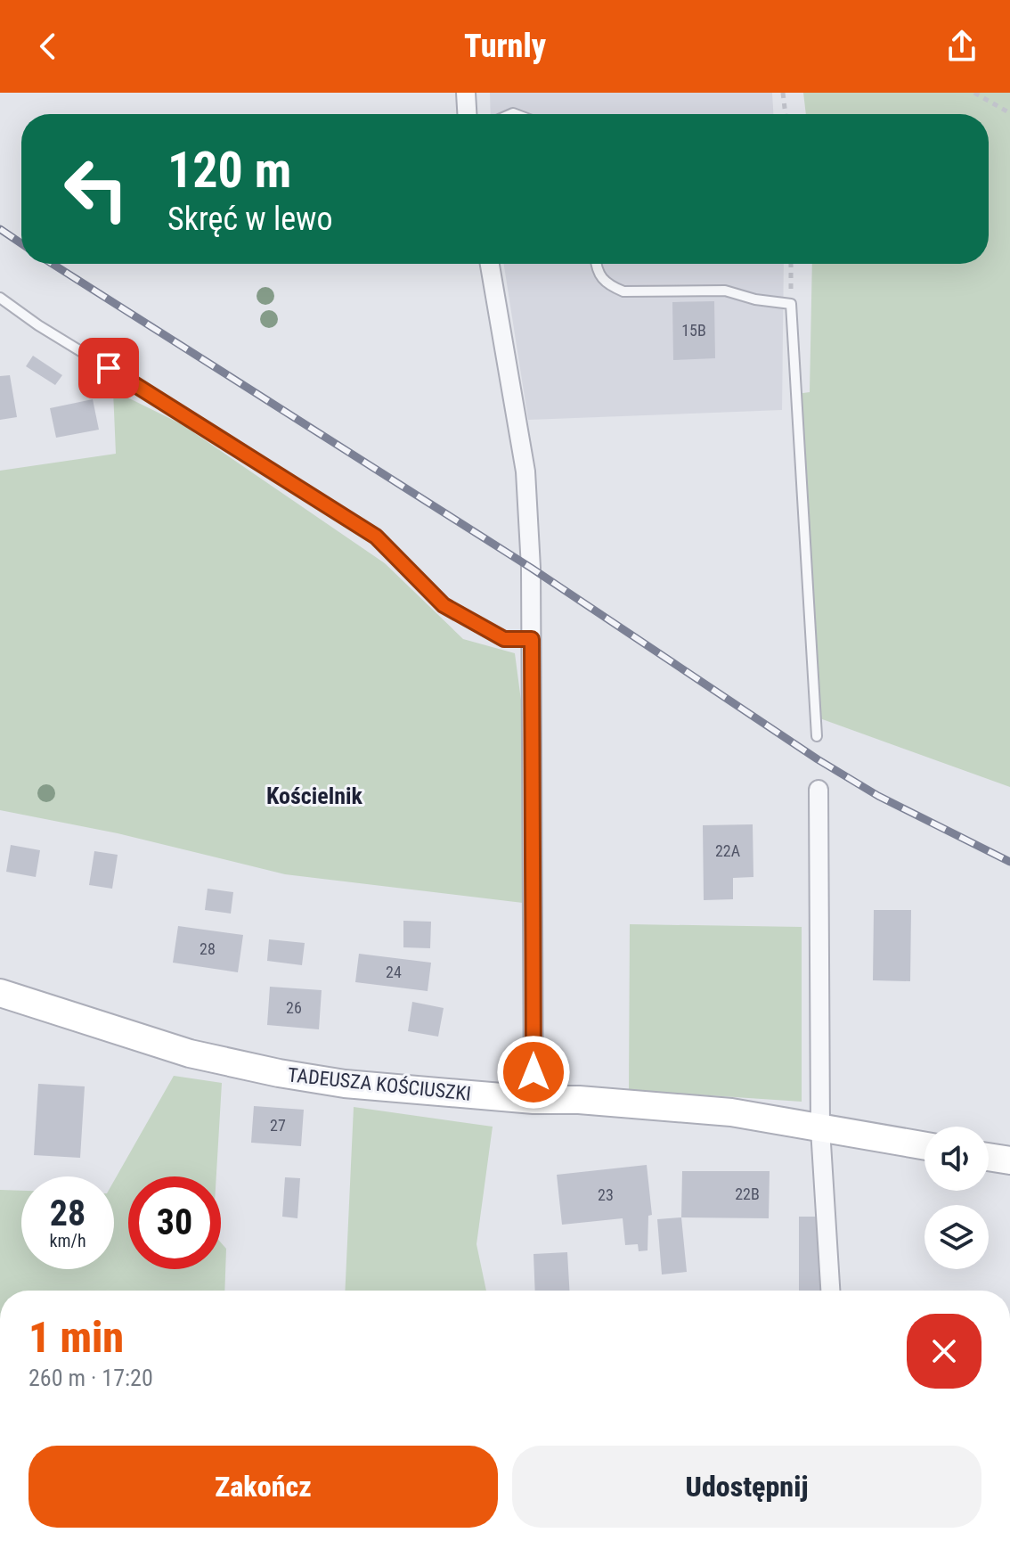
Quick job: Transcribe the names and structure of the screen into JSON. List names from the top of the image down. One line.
{"streets":{"main road":["TADEUSZA KOŚCIUSZKI"]},"districts":["Kościelnik"],"house_numbers":["15B","22A","28","24","26","27","22B","23"],"page":{"header":"Turnly","turn":["120 m","Skręć w lewo"],"speed":"28 km/h","limit":"30","heading":["1 min","260 m · 17:20"],"buttons":["Zakończ","Udostępnij"]}}
